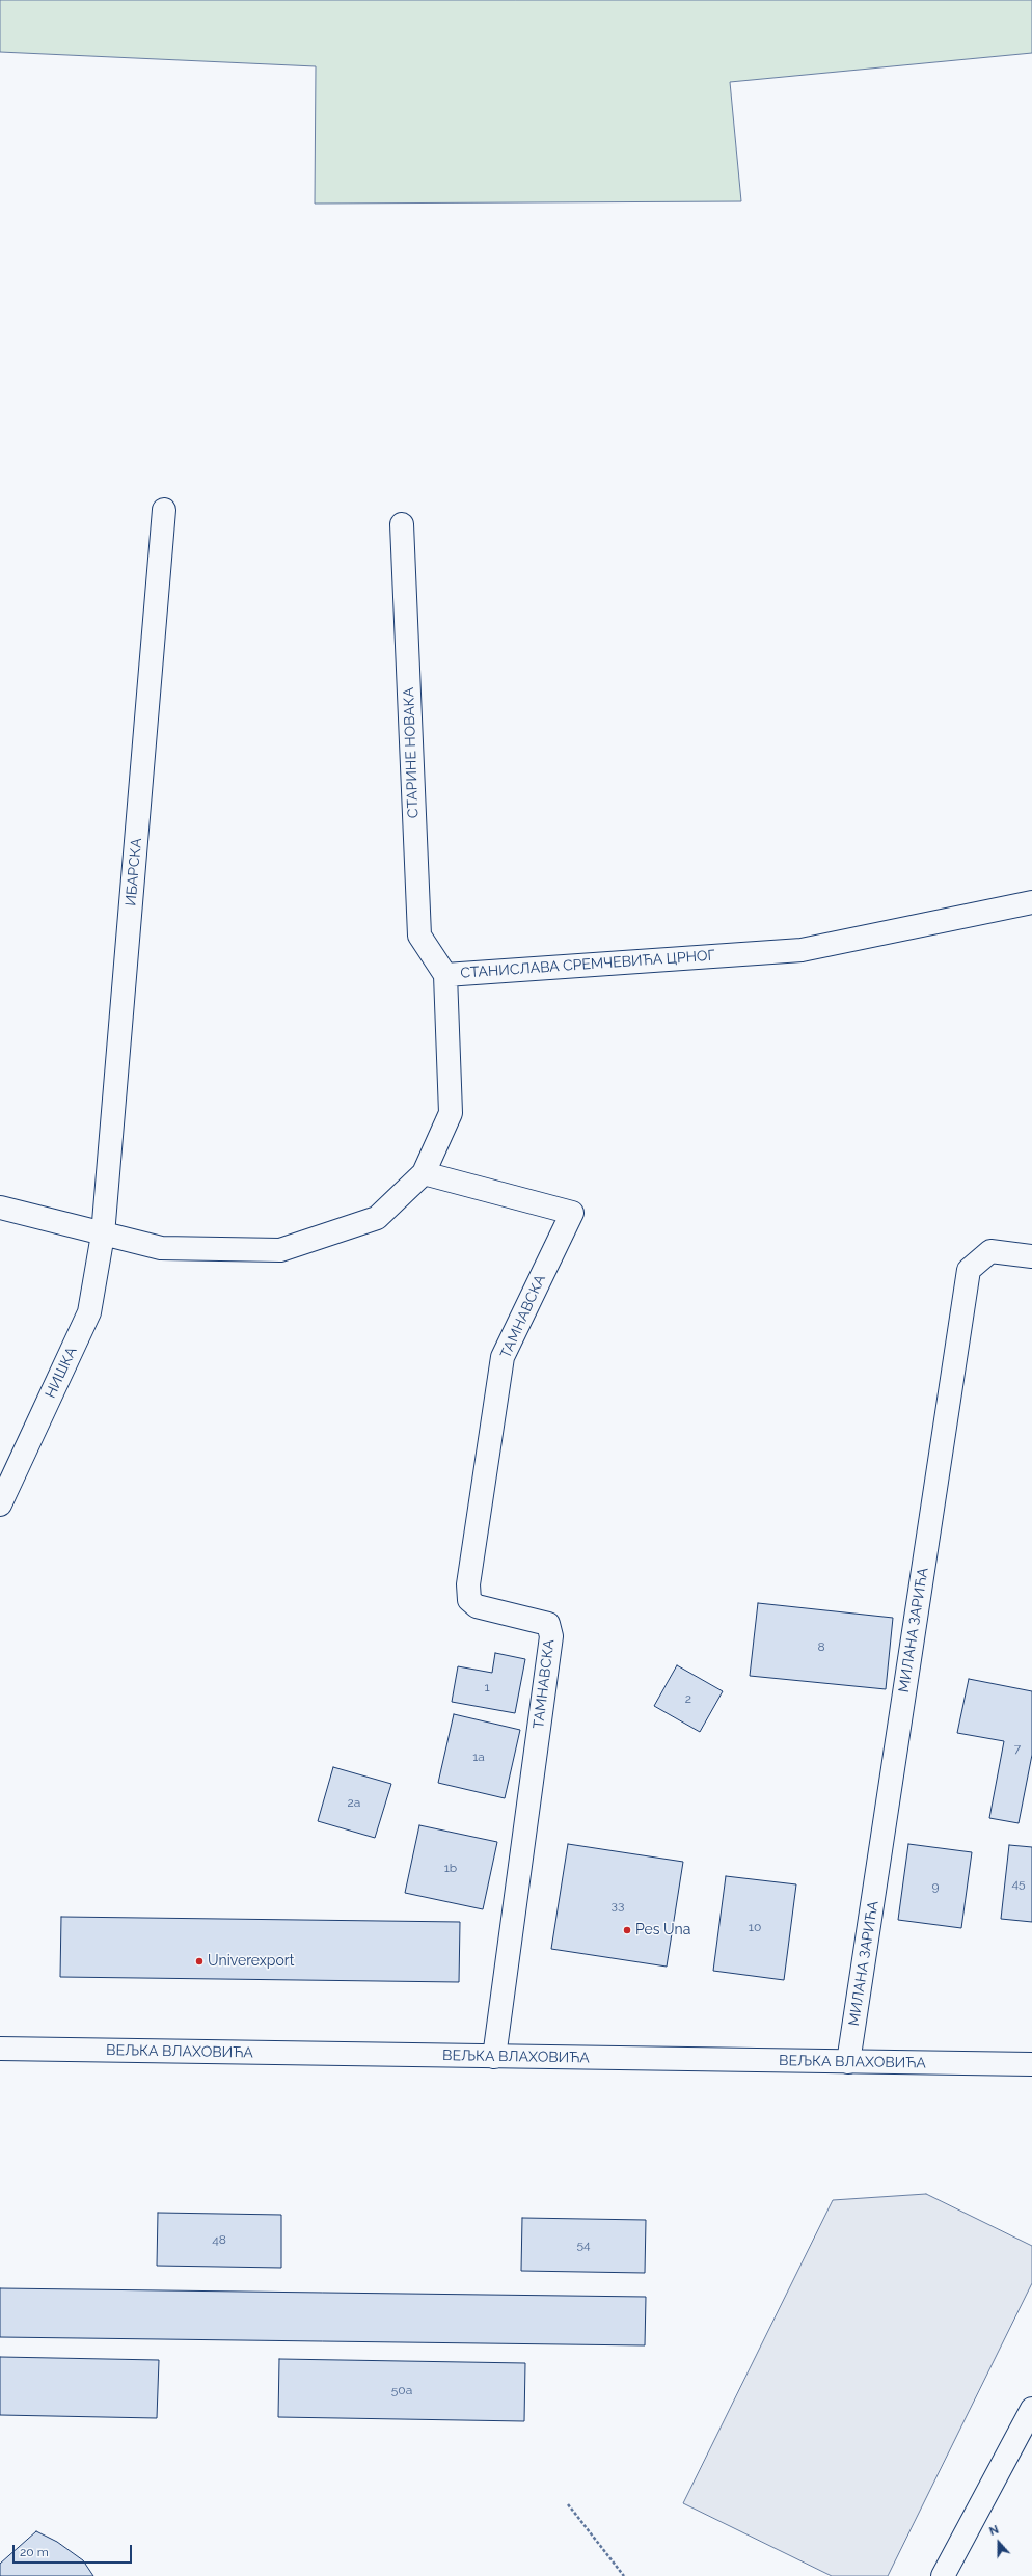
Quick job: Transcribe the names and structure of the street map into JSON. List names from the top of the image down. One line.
{"streets":{"street":["СТАРИНЕ НОВАКА","ИБАРСКА","СТАНИСЛАВА СРЕМЧЕВИЋА ЦРНОГ","ТАМНАВСКА","НИШКА","МИЛАНА ЗАРИЋА","ВЕЉКА ВЛАХОВИЋА"]},"crossings":[["СТАРИНЕ НОВАКА","СТАНИСЛАВА СРЕМЧЕВИЋА ЦРНОГ"],["ИБАРСКА","СТАНИСЛАВА СРЕМЧЕВИЋА ЦРНОГ"],["ИБАРСКА","НИШКА"],["СТАНИСЛАВА СРЕМЧЕВИЋА ЦРНОГ","ТАМНАВСКА"],["СТАНИСЛАВА СРЕМЧЕВИЋА ЦРНОГ","НИШКА"],["ТАМНАВСКА","ВЕЉКА ВЛАХОВИЋА"],["МИЛАНА ЗАРИЋА","ВЕЉКА ВЛАХОВИЋА"]],"places":["Pes Una","Univerexport"],"house_numbers":["8","1","2","7","1a","2a","1b","45","9","33","10","48","54","50a"],"scale_bar":"20 m","north":"top"}
